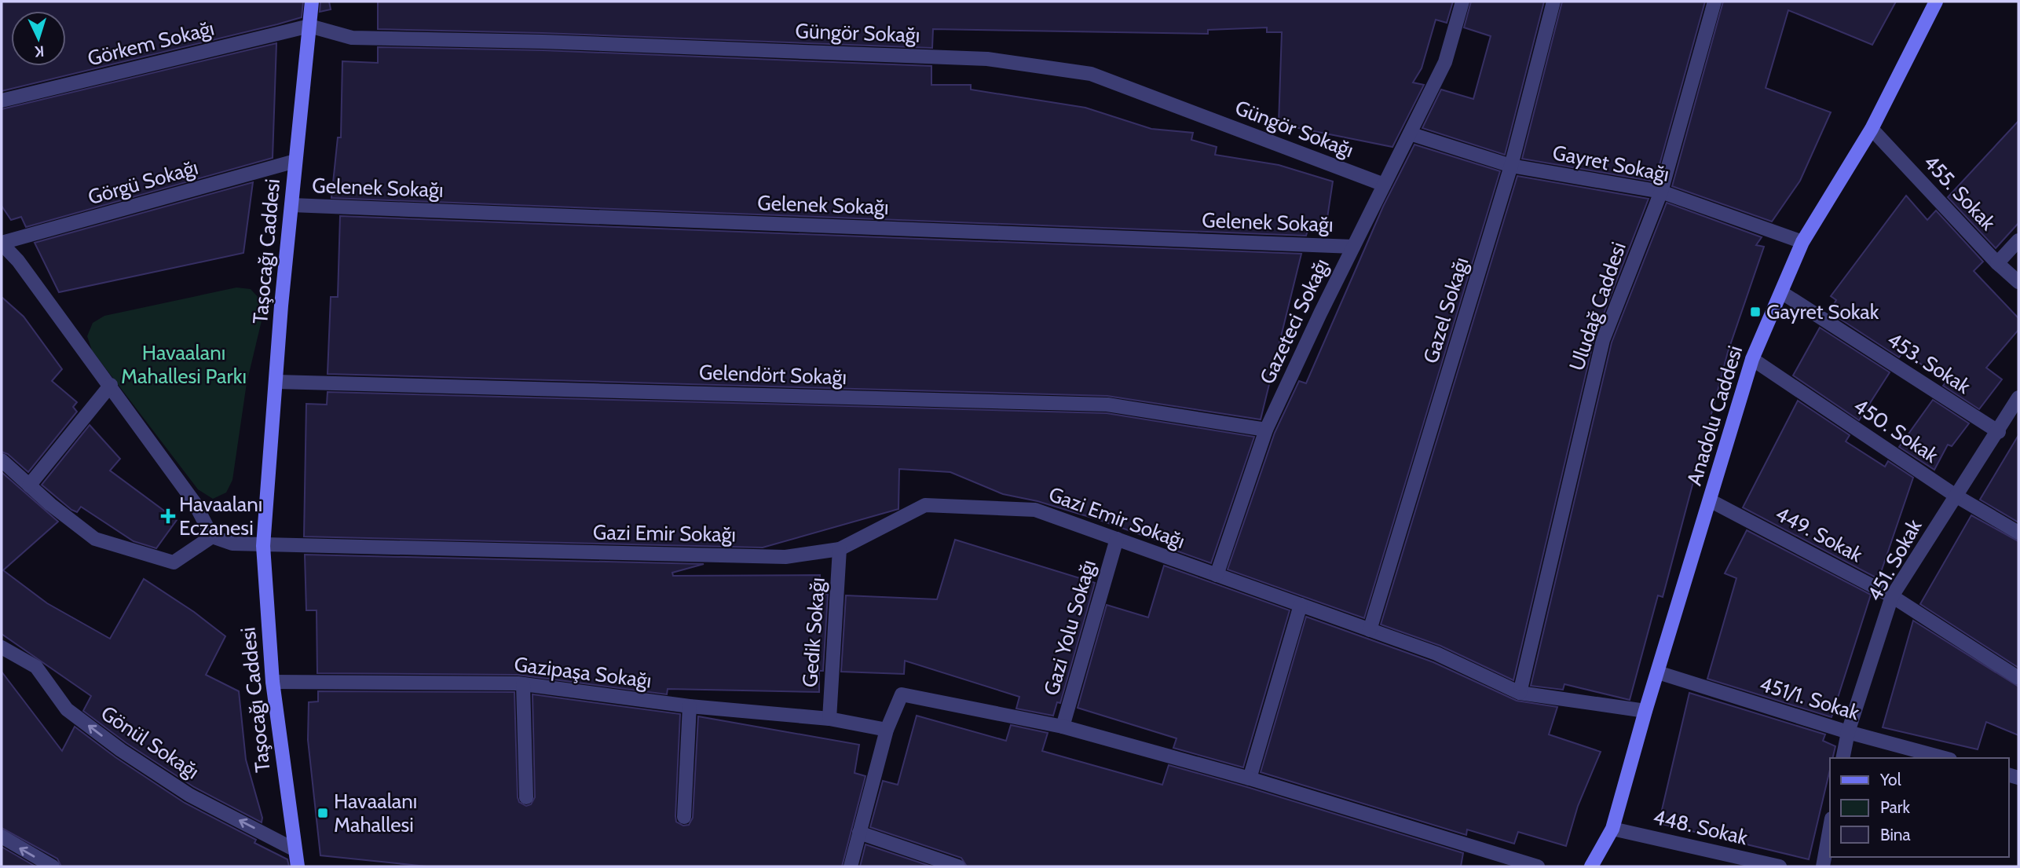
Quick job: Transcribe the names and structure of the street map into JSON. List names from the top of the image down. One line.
{"streets":{"main road":["Taşocağı Caddesi","Anadolu Caddesi"],"street":["Güngör Sokağı","Görkem Sokağı","Gayret Sokağı","Görgü Sokağı","Gelenek Sokağı","455. Sokak","Uludağ Caddesi","Gazel Sokağı","Gazeteci Sokağı","453. Sokak","Gelendört Sokağı","450. Sokak","Gazi Emir Sokağı","449. Sokak","451. Sokak","Gazi Yolu Sokağı","Gedik Sokağı","Gazipaşa Sokağı","451/1. Sokak","Gönül Sokağı","448. Sokak"]},"crossings":[["Güngör Sokağı","Görkem Sokağı"],["Güngör Sokağı","Taşocağı Caddesi"],["Güngör Sokağı","Gazeteci Sokağı"],["Görkem Sokağı","Taşocağı Caddesi"],["Gayret Sokağı","Uludağ Caddesi"],["Gayret Sokağı","Gazel Sokağı"],["Gayret Sokağı","Gazeteci Sokağı"],["Gayret Sokağı","Anadolu Caddesi"],["Görgü Sokağı","Taşocağı Caddesi"],["Gelenek Sokağı","Taşocağı Caddesi"],["Gelenek Sokağı","Gazeteci Sokağı"],["455. Sokak","Anadolu Caddesi"],["Taşocağı Caddesi","Gelendört Sokağı"],["Taşocağı Caddesi","Gazi Emir Sokağı"],["Taşocağı Caddesi","Gazipaşa Sokağı"],["Taşocağı Caddesi","Gönül Sokağı"],["Uludağ Caddesi","Gazi Emir Sokağı"],["Gazel Sokağı","Gazi Emir Sokağı"],["Gazeteci Sokağı","Gelendört Sokağı"],["Gazeteci Sokağı","Gazi Emir Sokağı"],["453. Sokak","Anadolu Caddesi"],["453. Sokak","451. Sokak"],["Anadolu Caddesi","450. Sokak"],["Anadolu Caddesi","Gazi Emir Sokağı"],["Anadolu Caddesi","449. Sokak"],["Anadolu Caddesi","451/1. Sokak"],["Anadolu Caddesi","448. Sokak"],["450. Sokak","451. Sokak"],["Gazi Emir Sokağı","Gazi Yolu Sokağı"],["Gazi Emir Sokağı","Gedik Sokağı"],["449. Sokak","451. Sokak"],["451. Sokak","451/1. Sokak"],["Gedik Sokağı","Gazipaşa Sokağı"]],"one_way":["Gönül Sokağı"],"parks":["Havaalanı Mahallesi Parkı"],"places":{"transit":["Gayret Sokak","Havaalanı Mahallesi"],"health":["Havaalanı Eczanesi"]},"legend":["Yol","Park","Bina"],"north":"bottom"}
